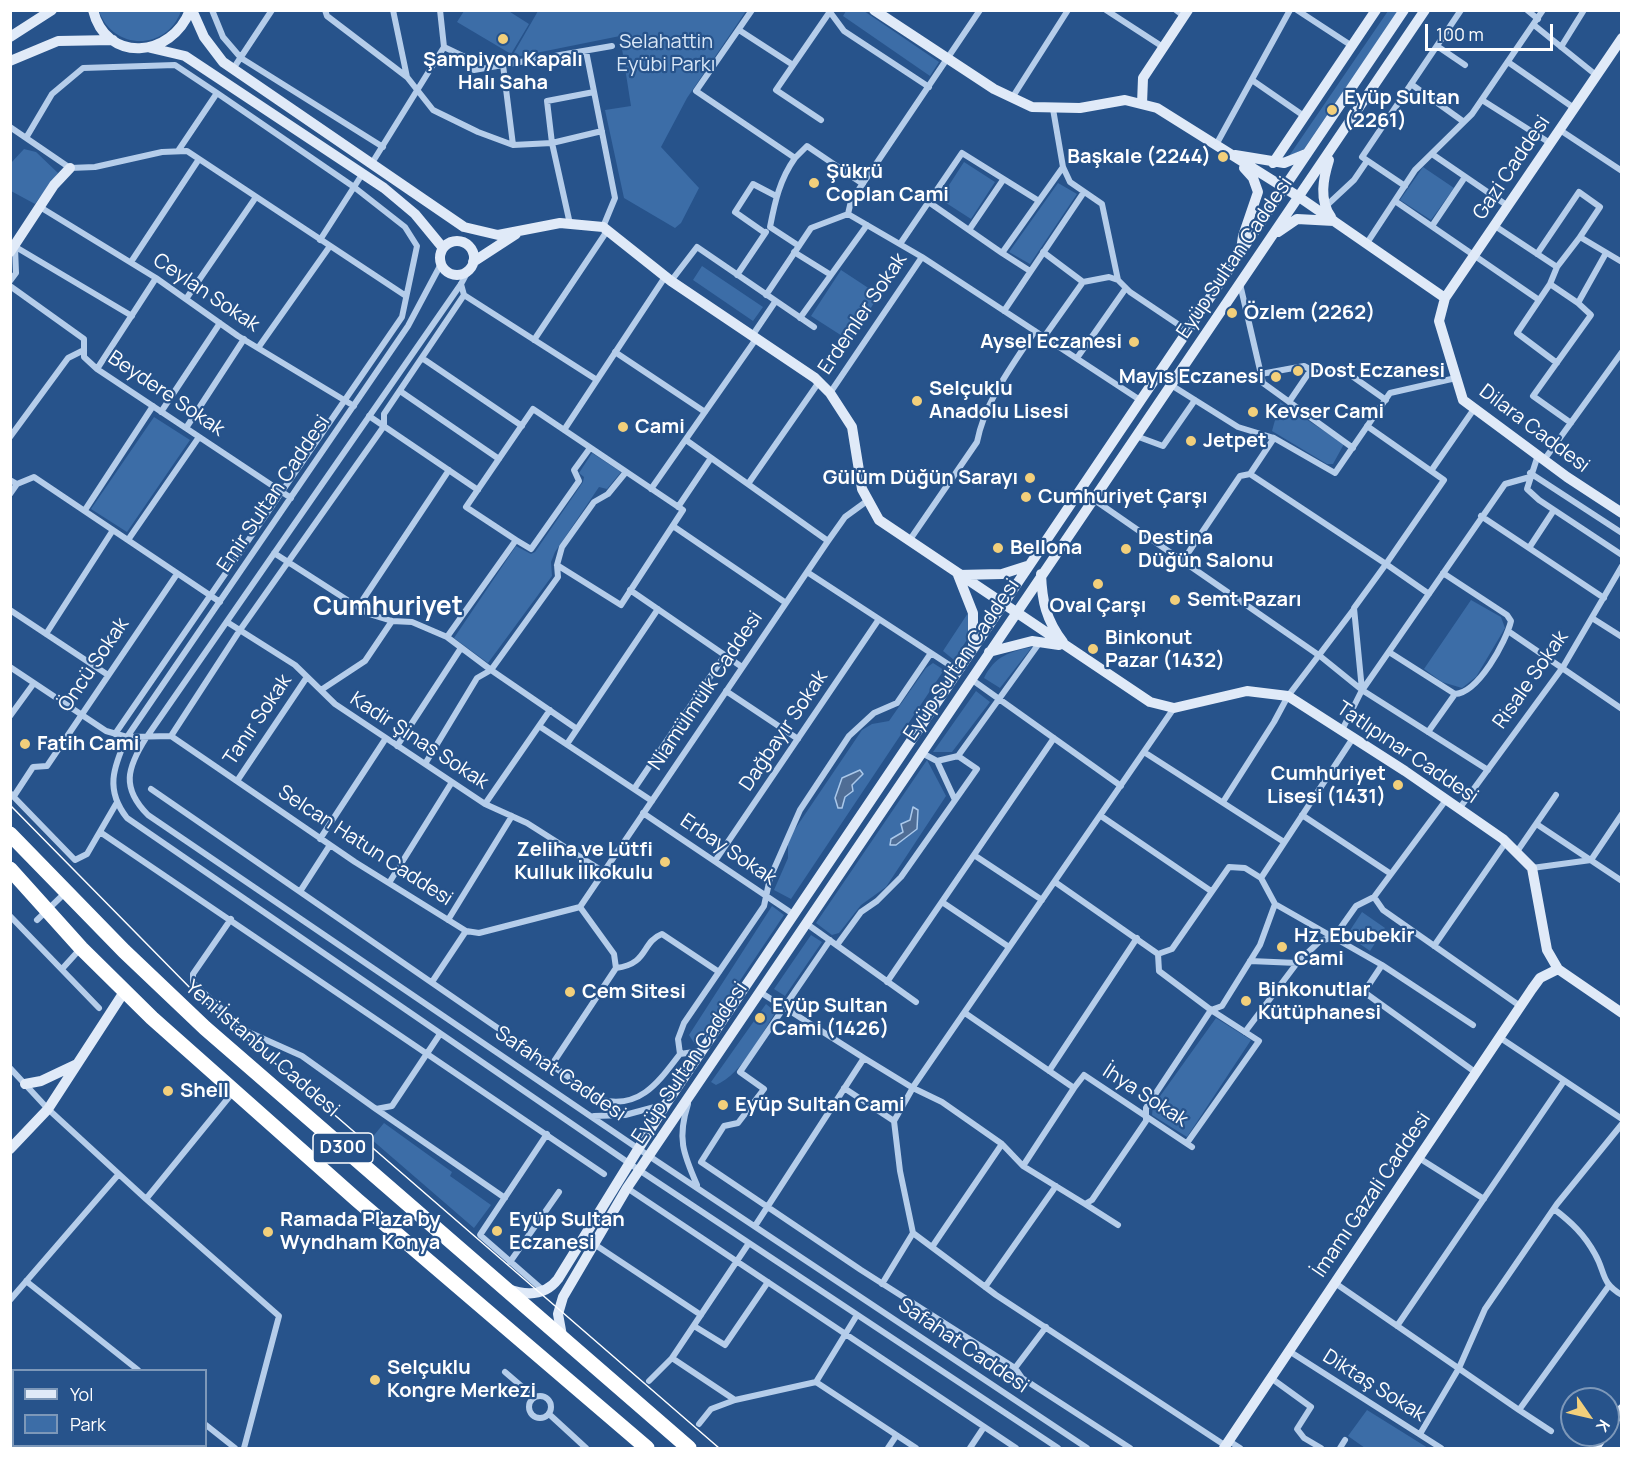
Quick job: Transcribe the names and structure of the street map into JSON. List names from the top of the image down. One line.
{"streets":{"highway":["Yeni İstanbul Caddesi","D300"],"street":["Gazi Caddesi","Eyüp Sultan Caddesi","Ceylan Sokak","Erdemler Sokak","Beydere Sokak","Dilara Caddesi","Emir Sultan Caddesi","Öncü Sokak","Risale Sokak","Niamülmülk Caddesi","Tanır Sokak","Dağbayır Sokak","Kadir Şinas Sokak","Tatlıpınar Caddesi","Selcan Hatun Caddesi","Erbay Sokak","Safahat Caddesi","İhya Sokak","İmamı Gazali Caddesi","Diktaş Sokak"]},"crossings":[["Gazi Caddesi","Dilara Caddesi"],["Eyüp Sultan Caddesi","Erbay Sokak"],["Eyüp Sultan Caddesi","Yeni İstanbul Caddesi"],["Eyüp Sultan Caddesi","Safahat Caddesi"],["Ceylan Sokak","Emir Sultan Caddesi"],["Beydere Sokak","Emir Sultan Caddesi"],["Emir Sultan Caddesi","Kadir Şinas Sokak"],["Emir Sultan Caddesi","Safahat Caddesi"],["Risale Sokak","Tatlıpınar Caddesi"],["Niamülmülk Caddesi","Kadir Şinas Sokak"],["Niamülmülk Caddesi","Erbay Sokak"],["Tanır Sokak","Kadir Şinas Sokak"],["Tanır Sokak","Selcan Hatun Caddesi"],["Dağbayır Sokak","Erbay Sokak"],["İmamı Gazali Caddesi","Diktaş Sokak"]],"districts":["Cumhuriyet"],"parks":["Selahattin Eyübi Parkı"],"places":["Şampiyon Kapalı Halı Saha","Eyüp Sultan (2261)","Başkale (2244)","Şükrü Coplan Cami","Özlem (2262)","Aysel Eczanesi","Dost Eczanesi","Mayıs Eczanesi","Selçuklu Anadolu Lisesi","Kevser Cami","Cami","Jetpet","Gülüm Düğün Sarayı","Cumhuriyet Çarşı","Bellona","Destina Düğün Salonu","Oval Çarşı","Semt Pazarı","Binkonut Pazar (1432)","Fatih Cami","Cumhuriyet Lisesi (1431)","Zeliha ve Lütfi Kulluk İlkokulu","Hz. Ebubekir Cami","Cem Sitesi","Binkonutlar Kütüphanesi","Eyüp Sultan Cami (1426)","Shell","Eyüp Sultan Cami","Eyüp Sultan Eczanesi","Ramada Plaza by Wyndham Konya","Selçuklu Kongre Merkezi"],"legend":["Yol","Park"],"scale_bar":"100 m","north":"bottom right"}
